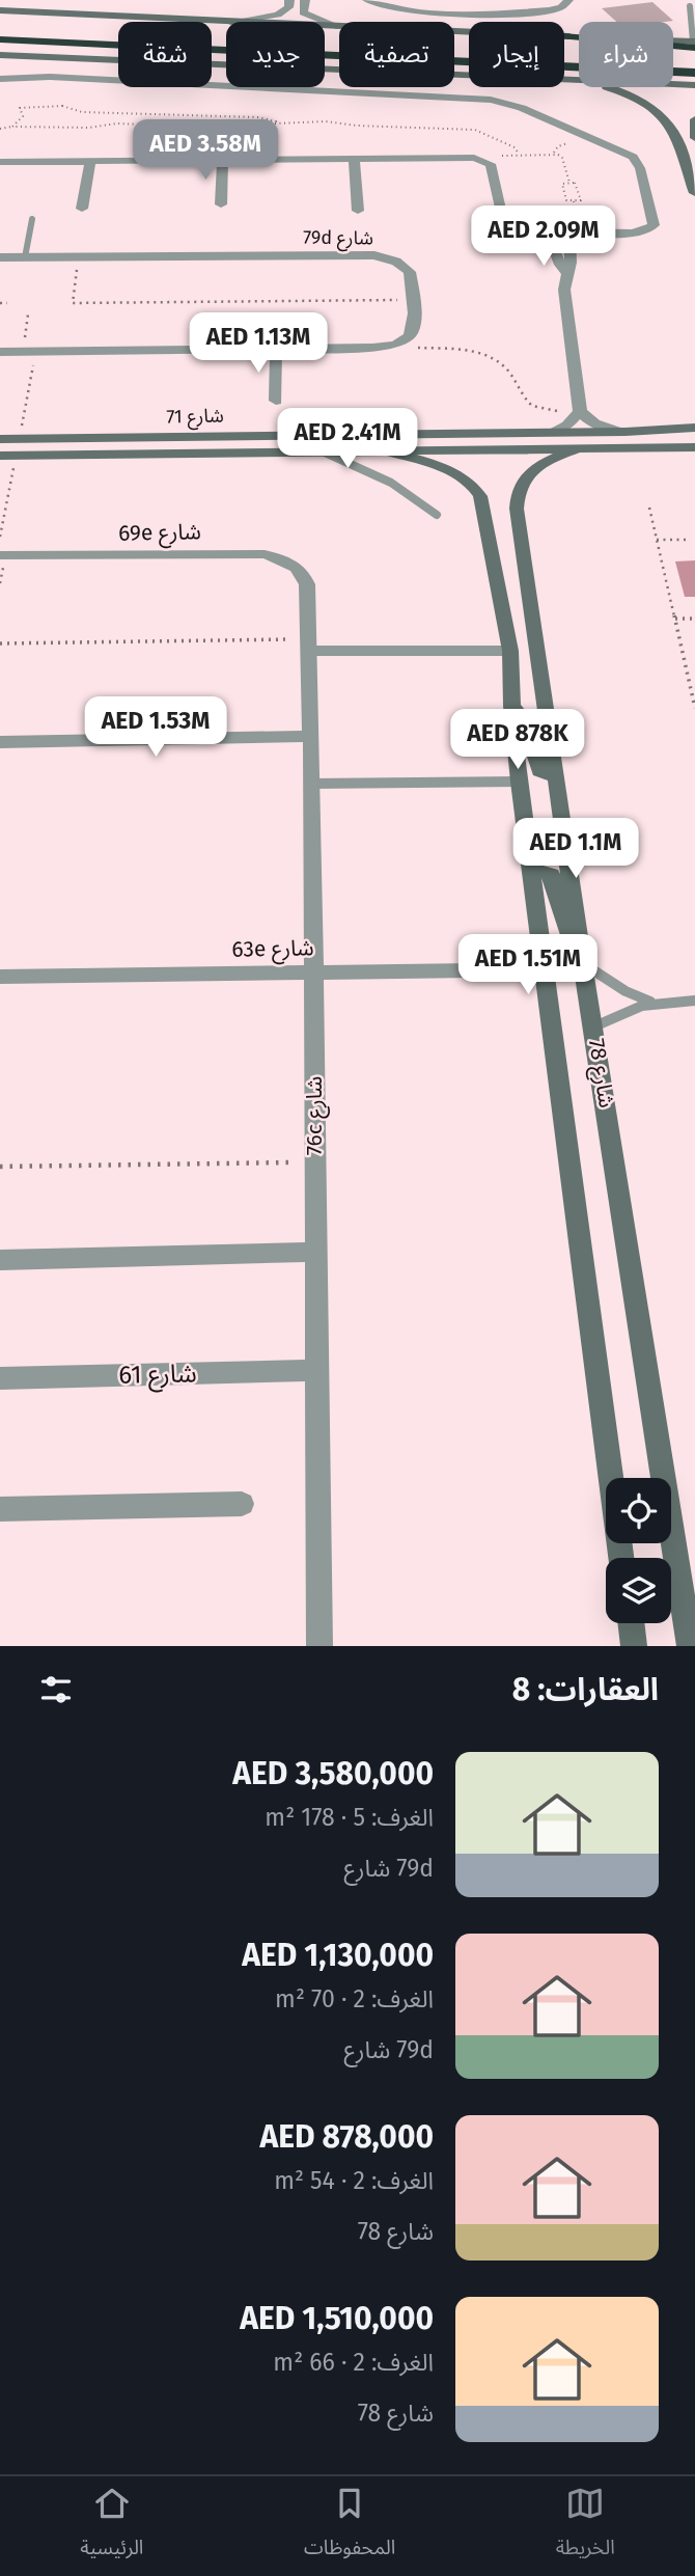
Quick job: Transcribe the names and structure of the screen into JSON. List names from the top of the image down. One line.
{"streets":{"street":["79d شارع","شارع 71","69e شارع","63e شارع","شارع 78","76c شارع","شارع 61"]},"crossings":[["شارع 71","شارع 78"],["69e شارع","76c شارع"],["63e شارع","شارع 78"],["63e شارع","76c شارع"],["76c شارع","شارع 61"]],"page":{"chip":["شراء","إيجار","تصفية","جديد","شقة"],"price":["AED 3.58M","AED 2.09M","AED 1.13M","AED 2.41M","AED 1.53M","AED 878K","AED 1.1M","AED 1.51M"],"heading":"العقارات: 8","list":[{"name":"AED 3,580,000","note":"الغرف: 5 · 178 m² · 79d شارع"},{"name":"AED 1,130,000","note":"الغرف: 2 · 70 m² · 79d شارع"},{"name":"AED 878,000","note":"الغرف: 2 · 54 m² · شارع 78"},{"name":"AED 1,510,000","note":"الغرف: 2 · 66 m² · شارع 78"}],"tabs":["الخريطة","المحفوظات","الرئيسية"]}}
